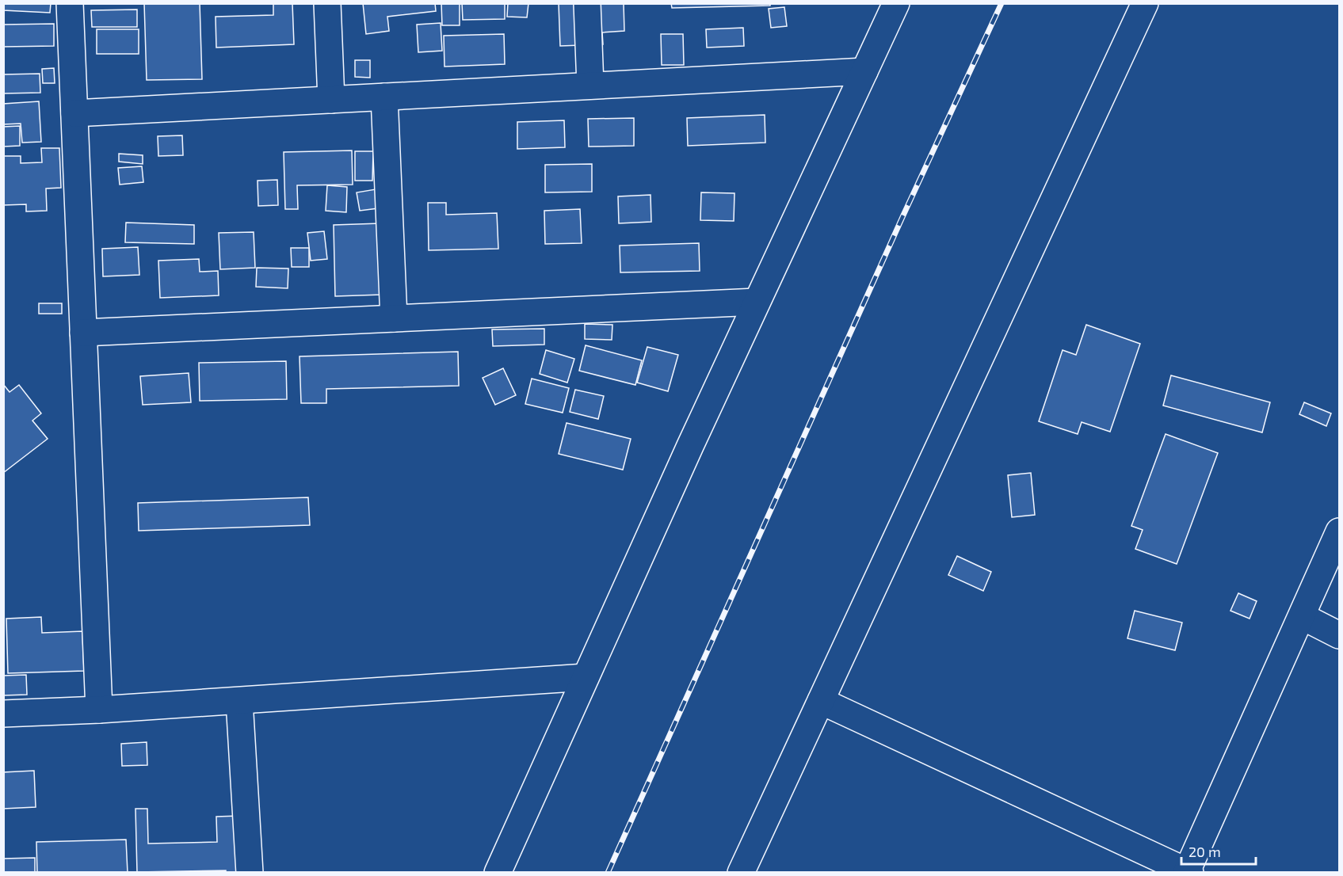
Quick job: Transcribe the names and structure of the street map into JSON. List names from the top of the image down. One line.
{"scale_bar":"20 m"}
